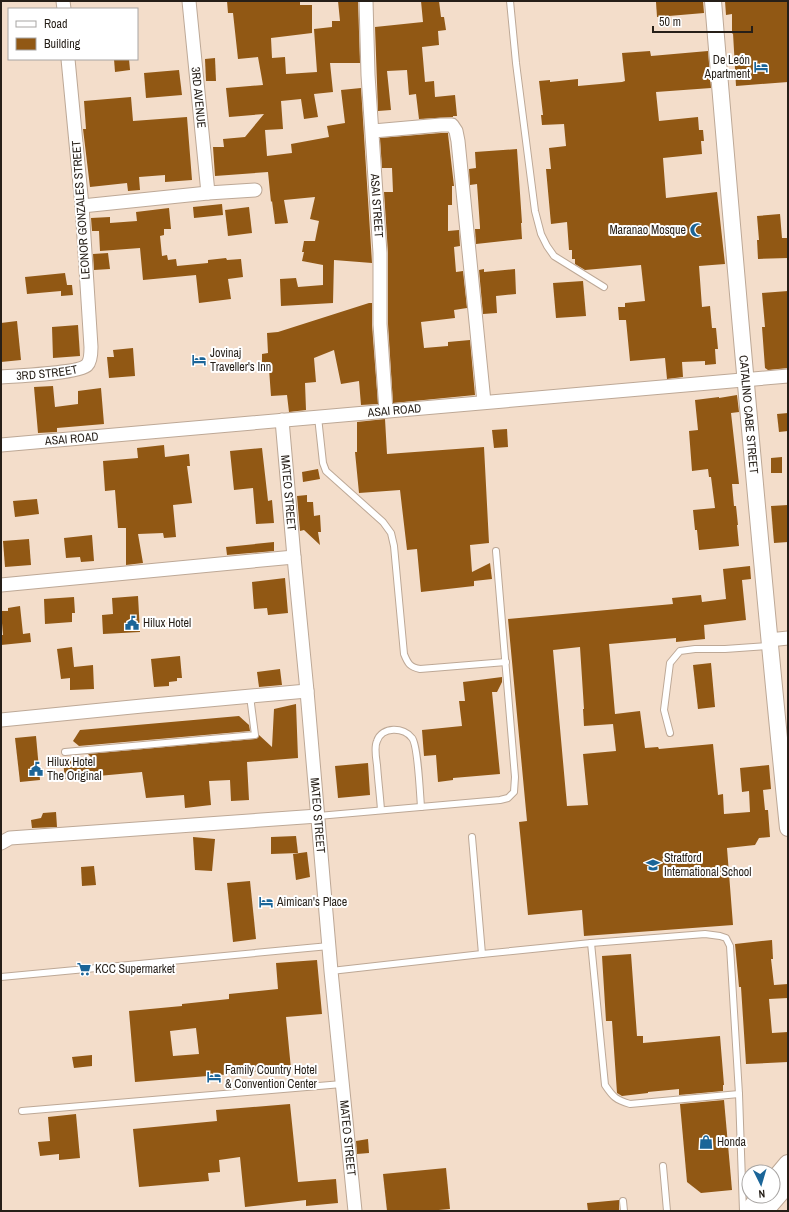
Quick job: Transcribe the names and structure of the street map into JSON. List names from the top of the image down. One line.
{"streets":{"street":["3RD AVENUE","ASAI STREET","LEONOR GONZALES STREET","3RD STREET","ASAI ROAD","CATALINO CABE STREET","MATEO STREET"]},"crossings":[["ASAI STREET","ASAI ROAD"],["LEONOR GONZALES STREET","3RD STREET"],["ASAI ROAD","CATALINO CABE STREET"],["ASAI ROAD","MATEO STREET"]],"places":{"hotel":["De León Apartment","Jovinaj Traveller's Inn","Aimican's Place","Family Country Hotel & Convention Center"],"mosque":["Maranao Mosque"],"public building":["Hilux Hotel","Hilux Hotel The Original"],"school or university":["Stratford International School"],"supermarket":["KCC Supermarket"],"shop":["Honda"]},"legend":["Road","Building"],"scale_bar":"50 m","north":"bottom"}
